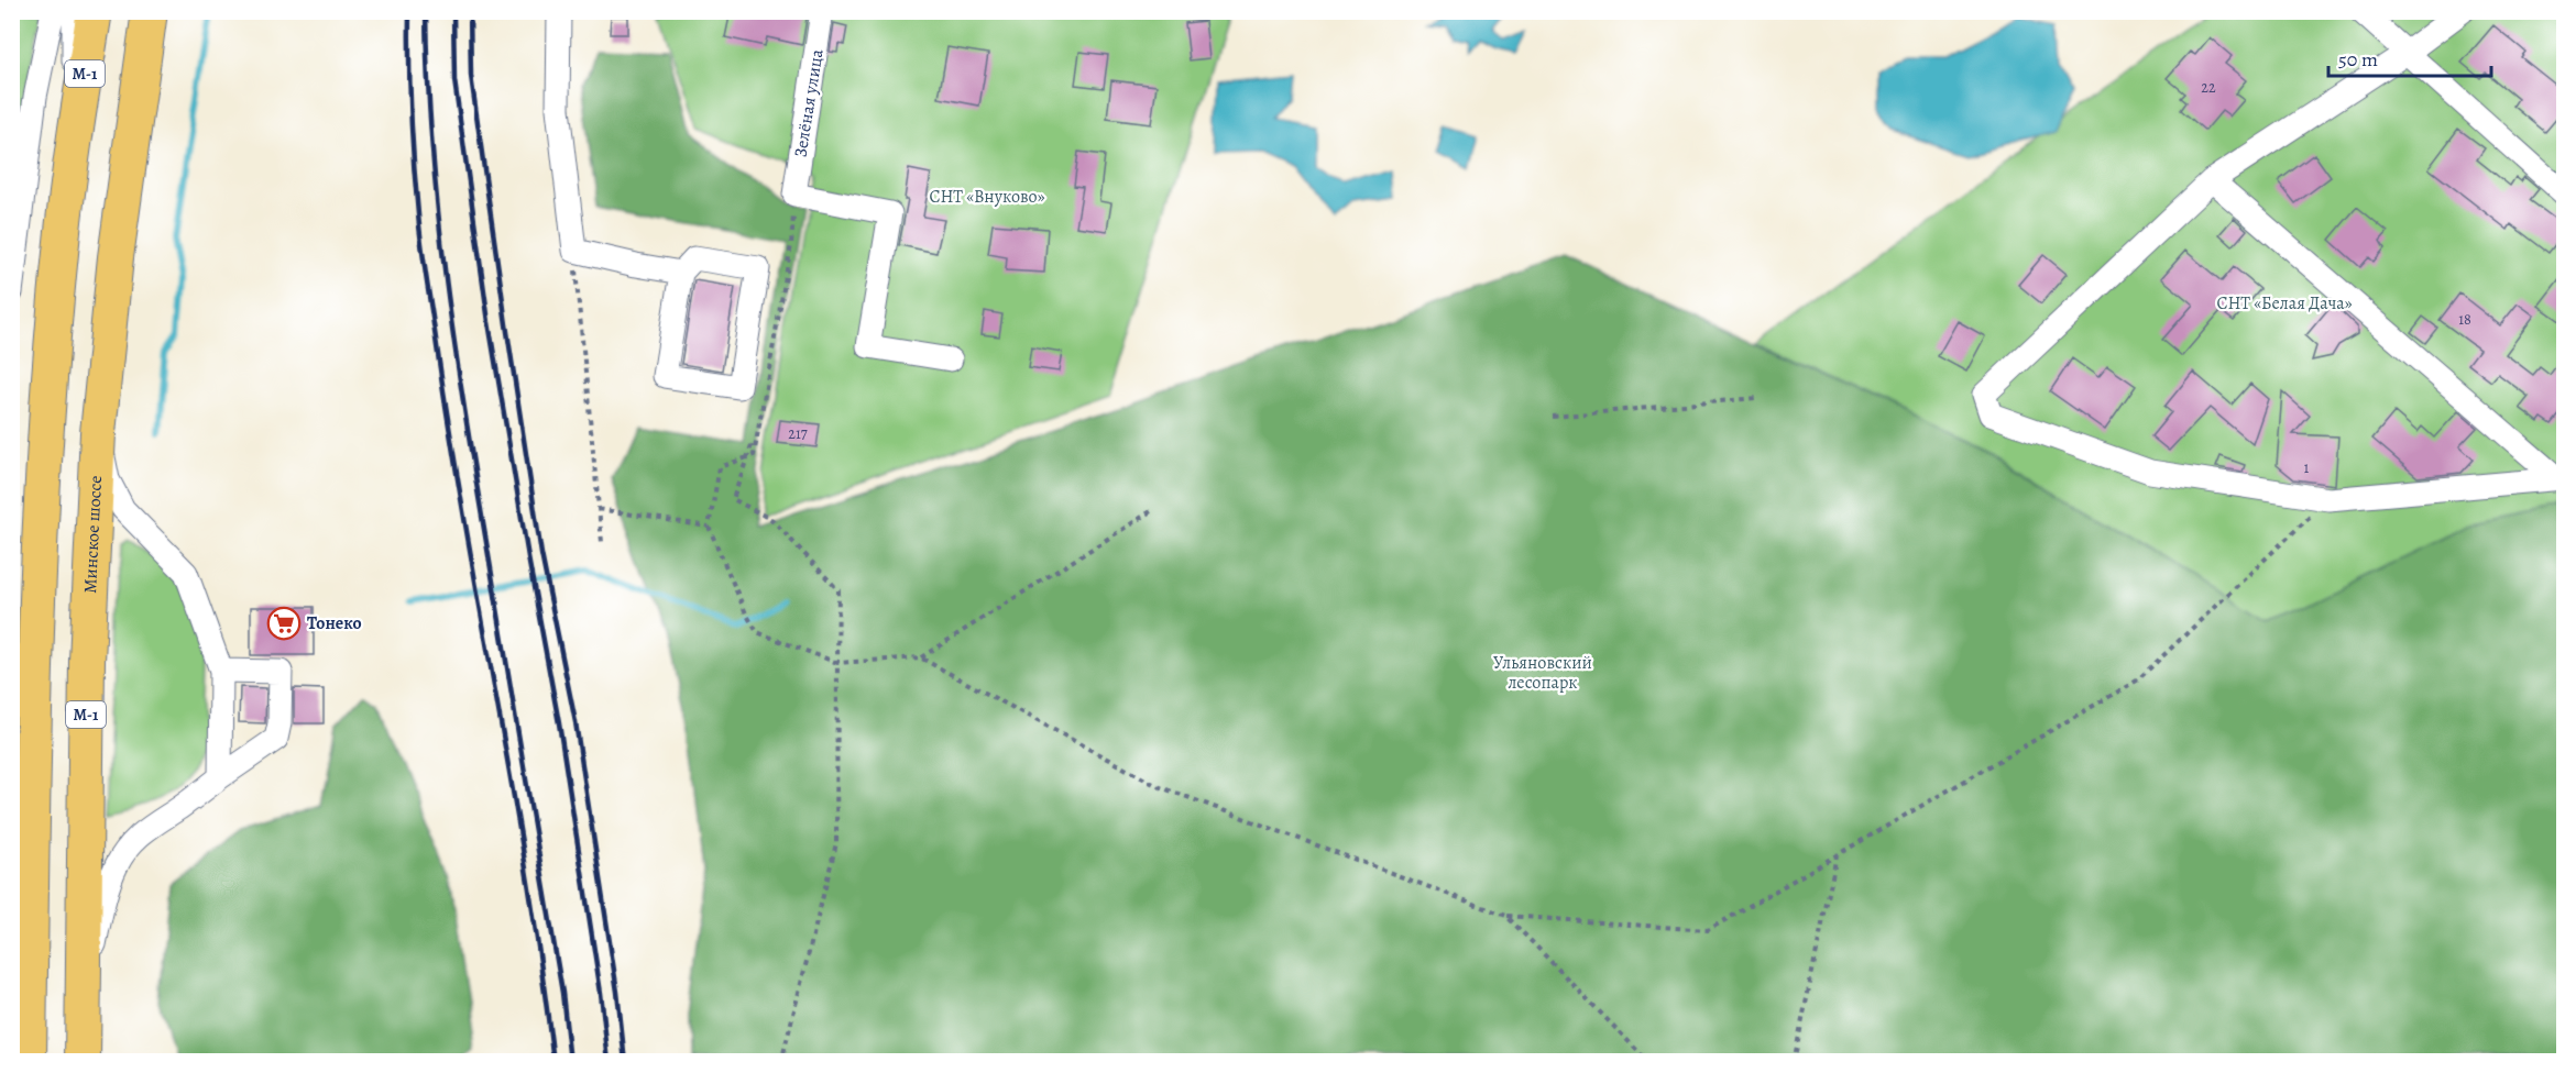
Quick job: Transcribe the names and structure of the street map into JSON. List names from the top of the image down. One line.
{"streets":{"highway":["М-1","Минское шоссе"],"street":["Зелёная улица"]},"parks":["СНТ «Внуково»","СНТ «Белая Дача»","Ульяновский лесопарк"],"places":{"supermarket":["Тонеко"]},"house_numbers":["22","18","217","1"],"scale_bar":"50 m"}
